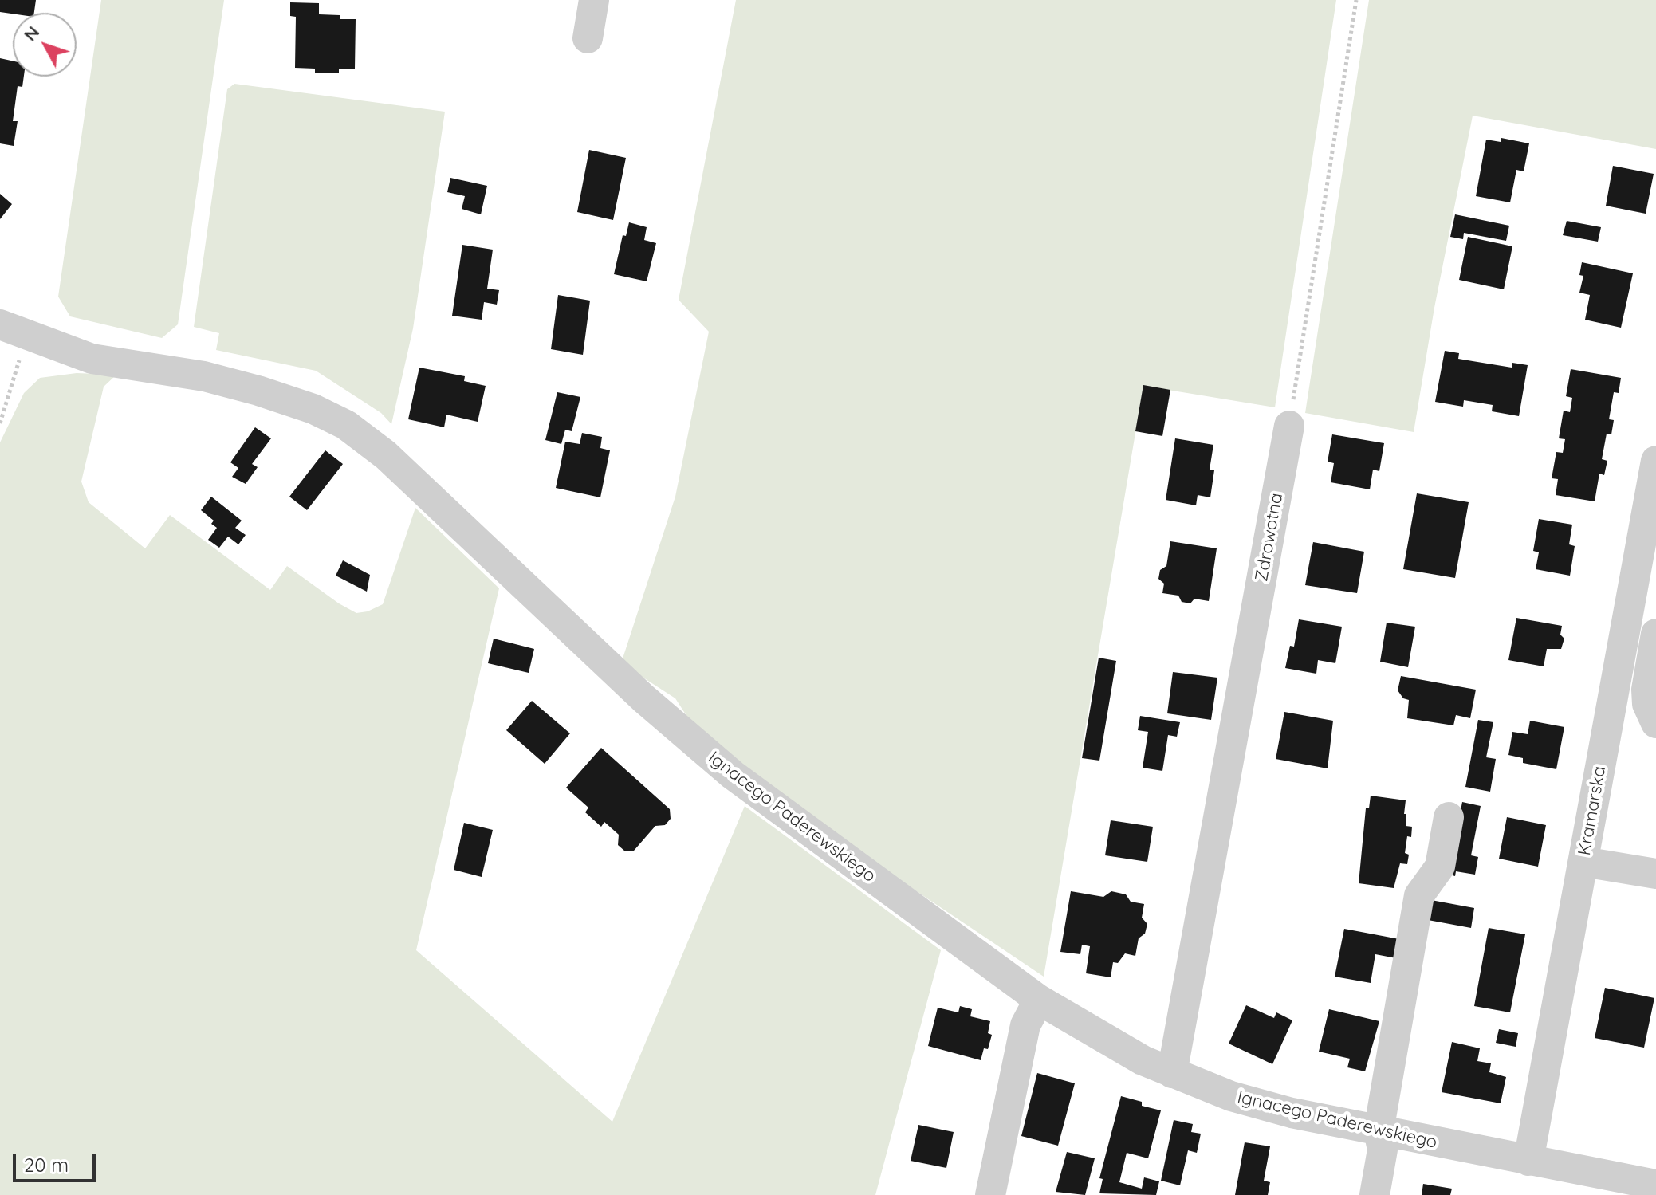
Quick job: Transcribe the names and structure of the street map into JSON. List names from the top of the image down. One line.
{"streets":{"street":["Zdrowotna","Kramarska","Ignacego Paderewskiego"]},"crossings":[["Zdrowotna","Ignacego Paderewskiego"],["Kramarska","Ignacego Paderewskiego"]],"scale_bar":"20 m","north":"top left"}
